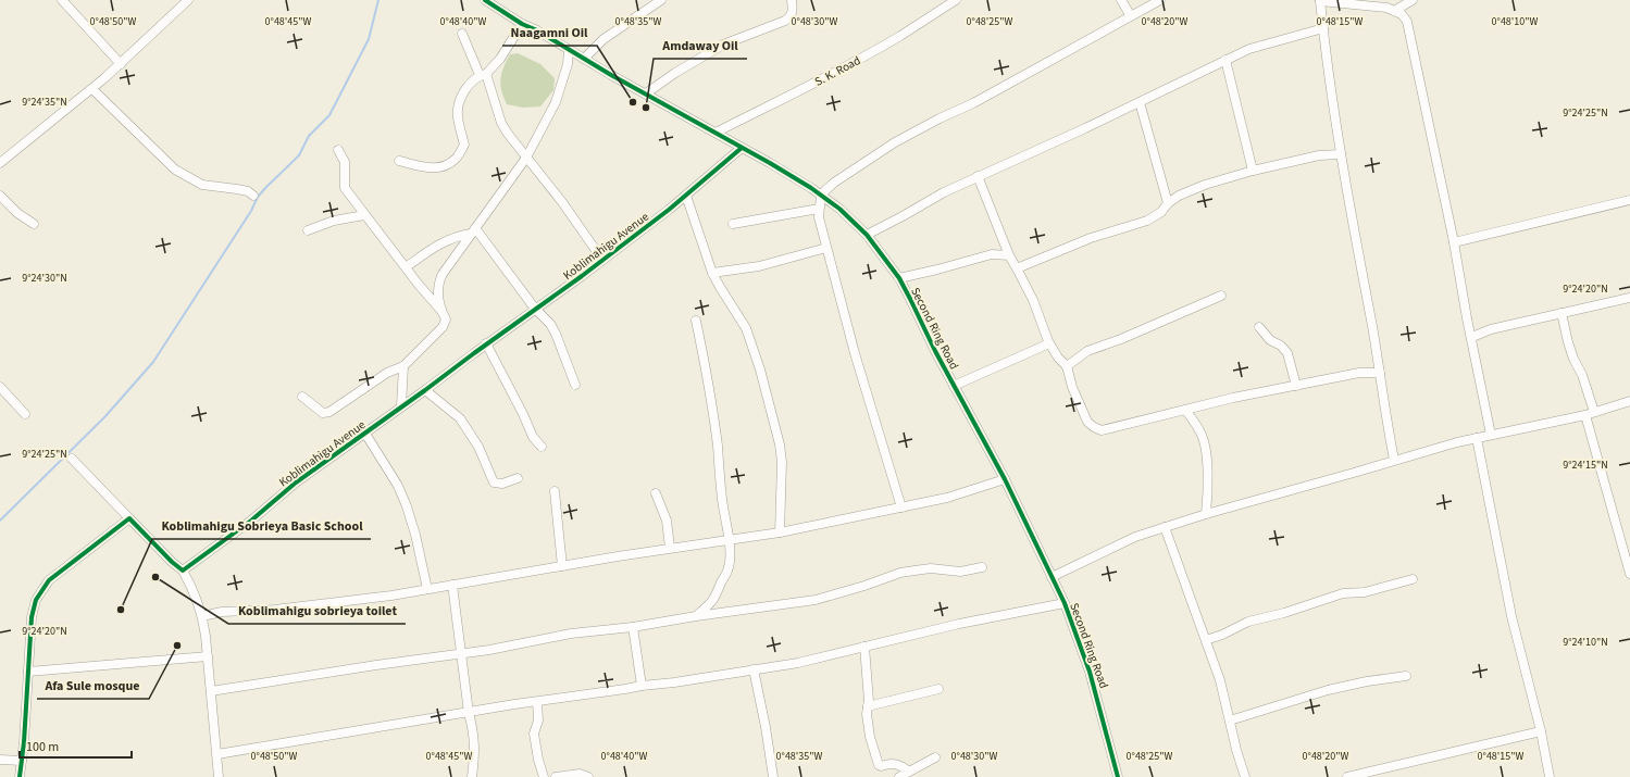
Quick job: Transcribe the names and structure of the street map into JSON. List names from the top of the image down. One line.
{"streets":{"street":["S. K. Road","Koblimahigu Avenue","Second Ring Road"]},"crossings":[["S. K. Road","Second Ring Road"],["Koblimahigu Avenue","Second Ring Road"]],"places":["Naagamni Oil","Amdaway Oil","Koblimahigu sobrieya toilet","Koblimahigu Sobrieya Basic School","Afa Sule mosque"],"scale_bar":"100 m","coordinates":["0°48'50\"W","0°48'45\"W","0°48'40\"W","0°48'35\"W","0°48'30\"W","0°48'25\"W","0°48'20\"W","0°48'15\"W","0°48'10\"W","9°24'35\"N","9°24'25\"N","9°24'30\"N","9°24'20\"N","9°24'15\"N","9°24'10\"N"]}
